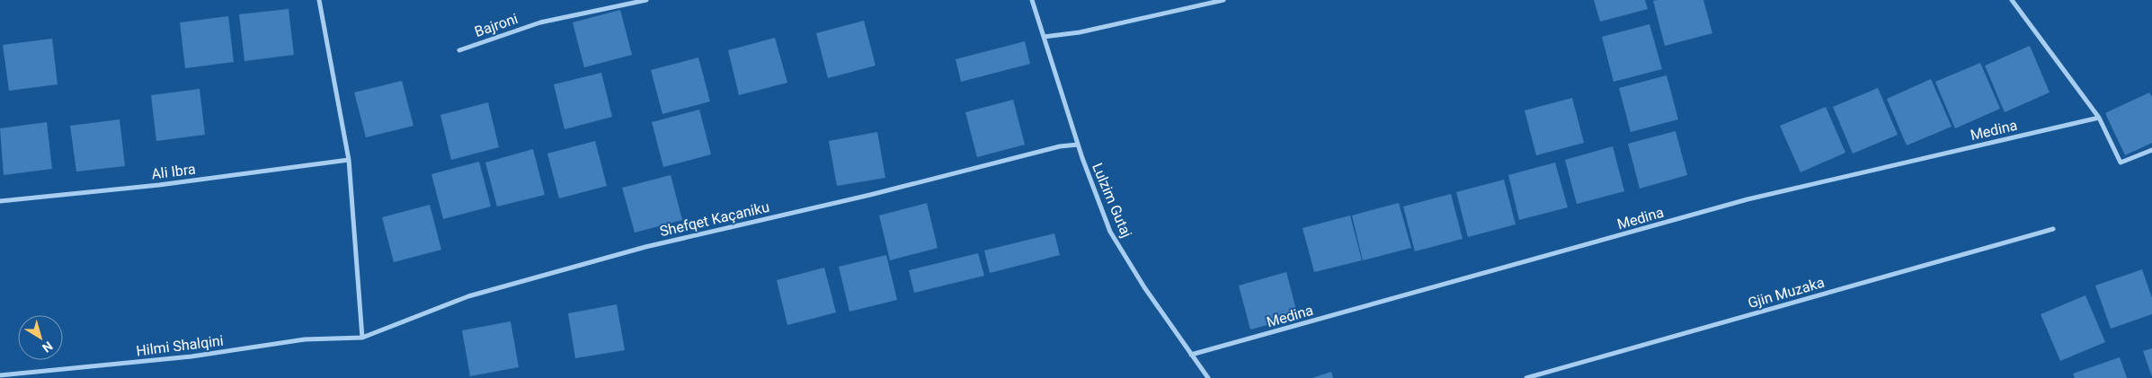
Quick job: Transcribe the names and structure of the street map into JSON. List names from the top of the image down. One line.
{"streets":{"street":["Bajroni","Medina","Ali Ibra","Lulzim Gutaj","Shefqet Kaçaniku","Gjin Muzaka","Hilmi Shalqini"]},"crossings":[["Medina","Lulzim Gutaj"],["Lulzim Gutaj","Shefqet Kaçaniku"],["Shefqet Kaçaniku","Hilmi Shalqini"]],"north":"bottom right"}
